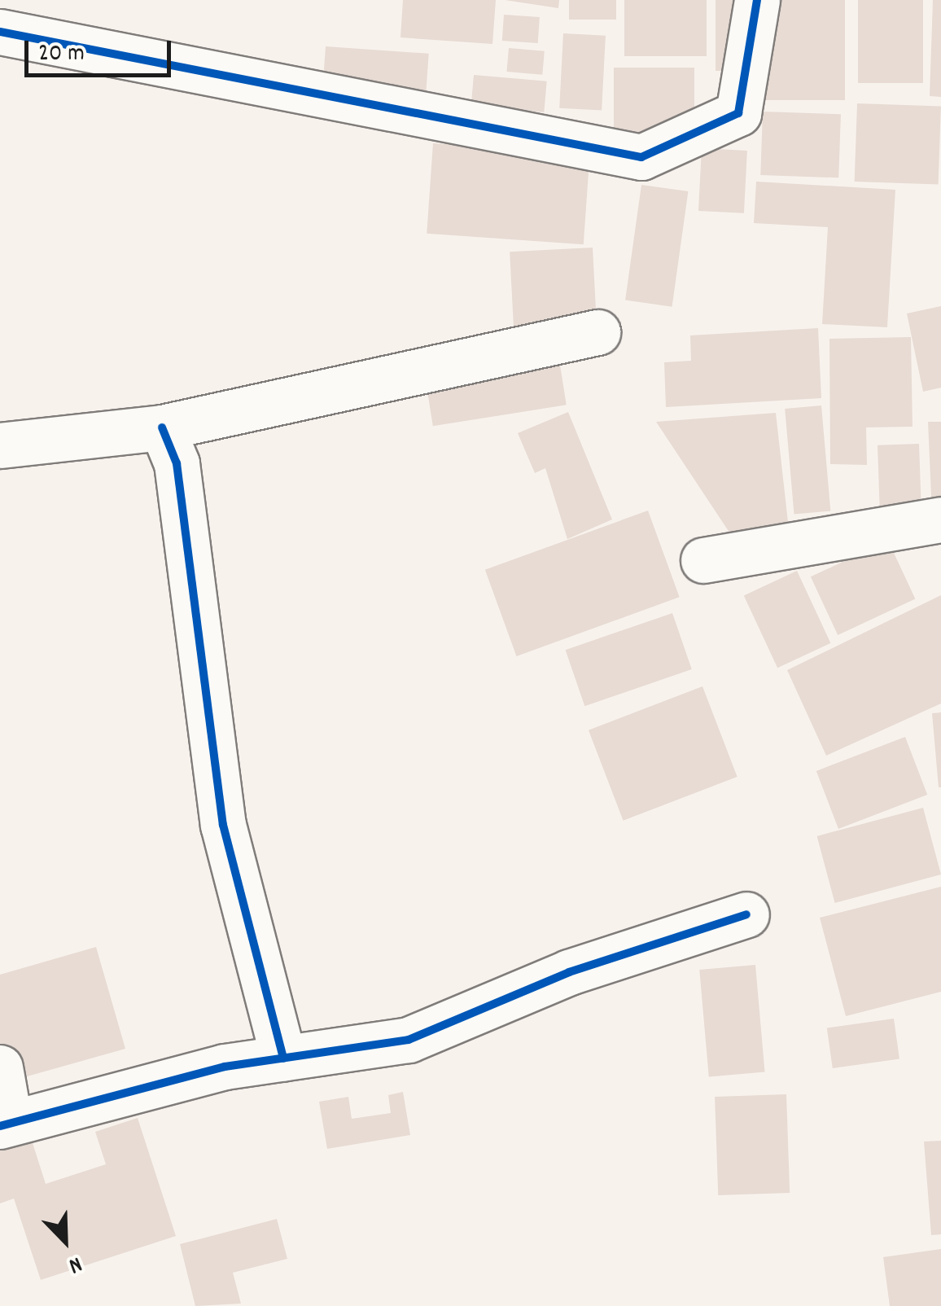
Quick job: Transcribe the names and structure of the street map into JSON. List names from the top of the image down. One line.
{"scale_bar":"20 m","north":"bottom right"}
